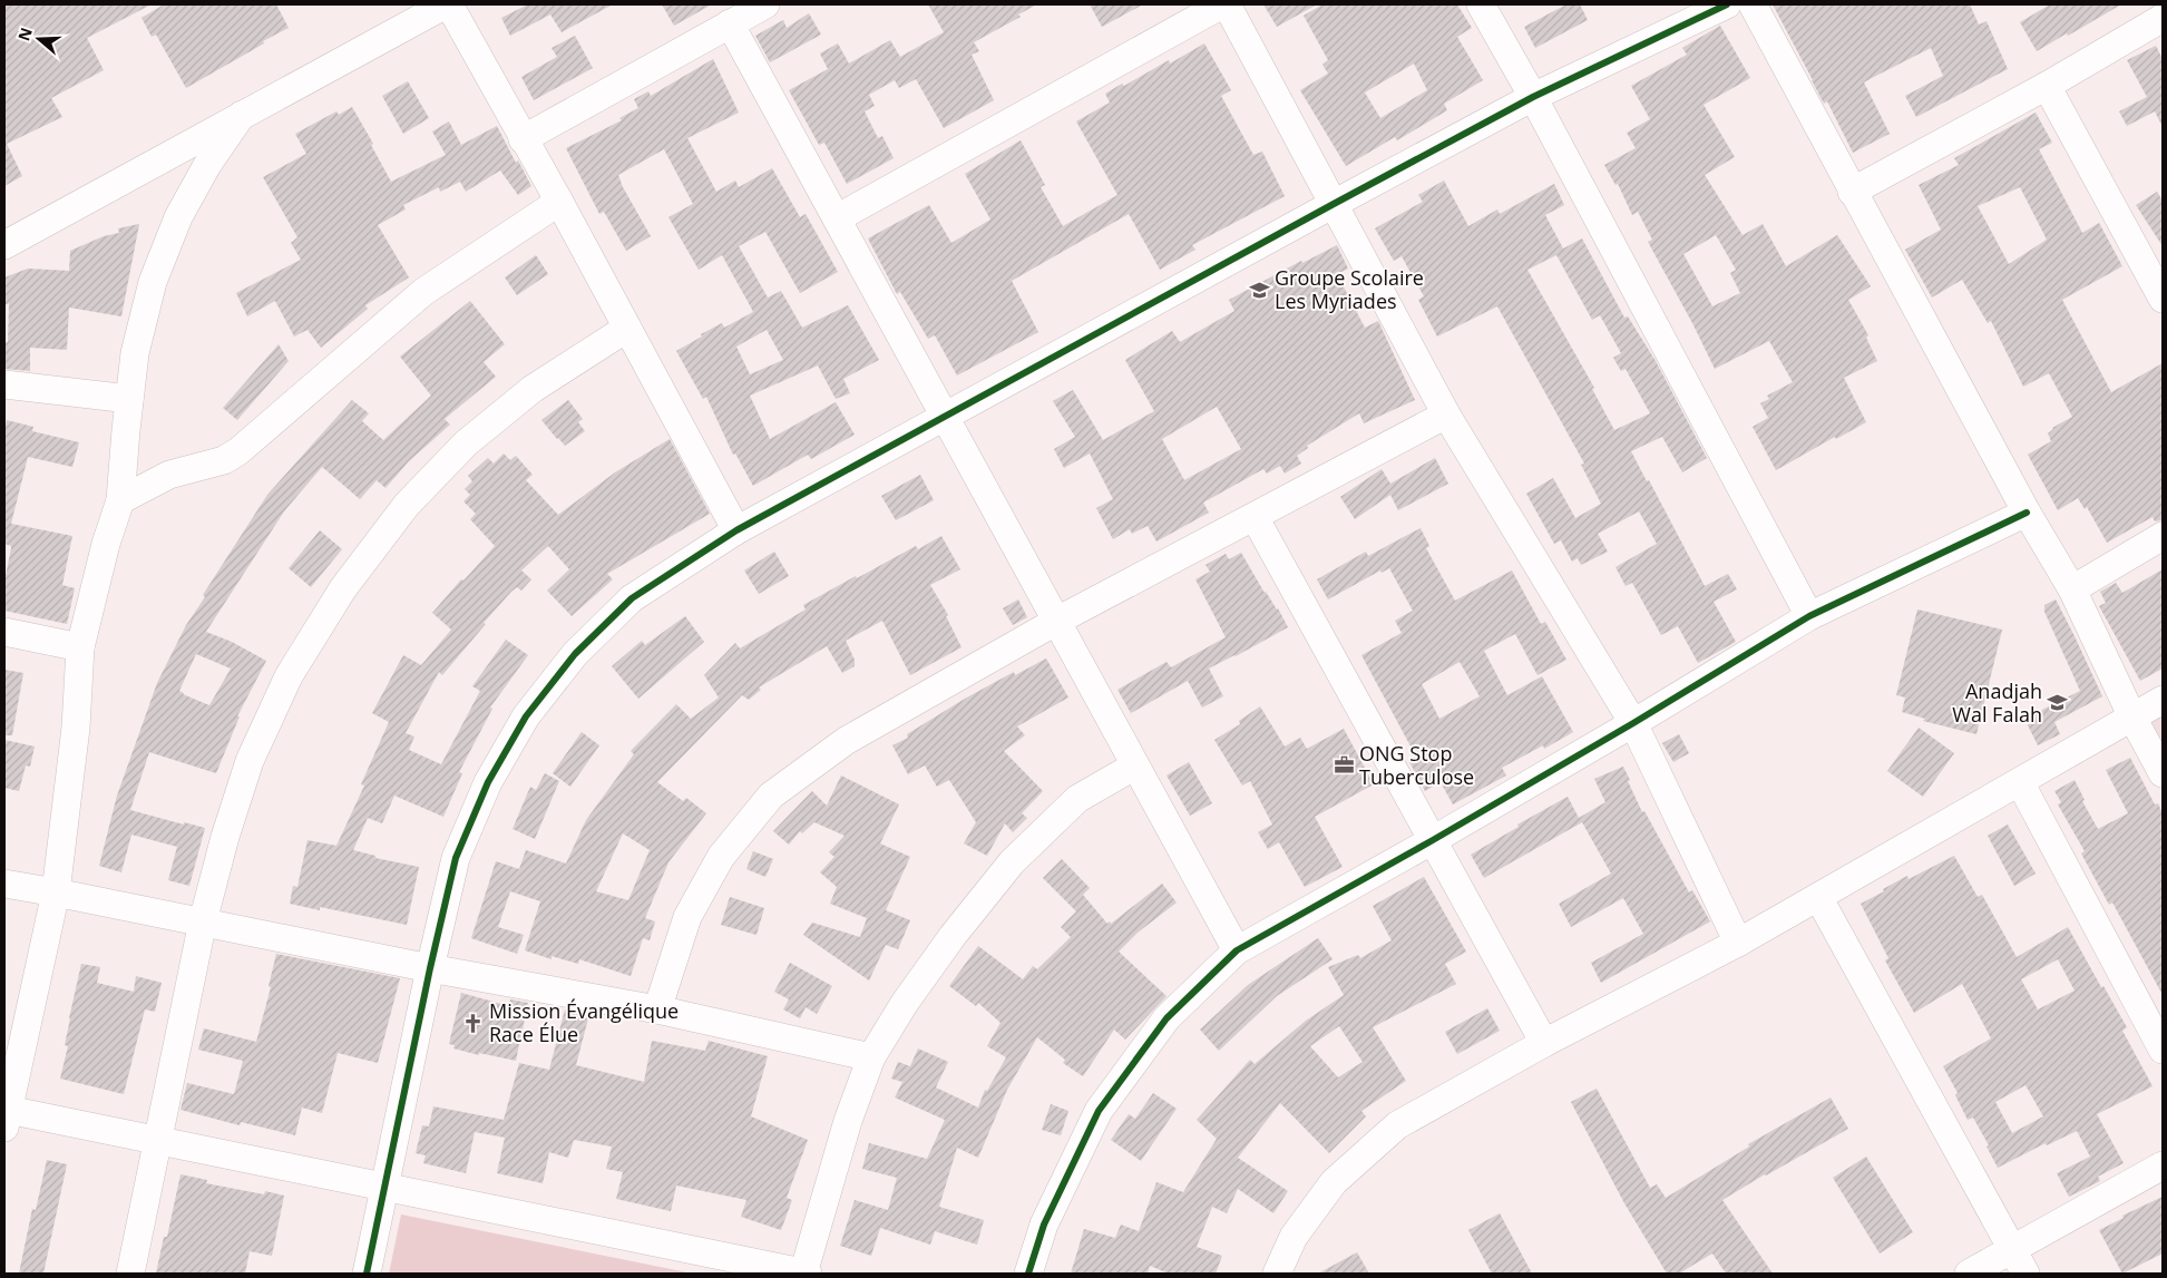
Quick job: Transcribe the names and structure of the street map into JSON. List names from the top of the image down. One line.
{"places":{"school or university":["Groupe Scolaire Les Myriades","Anadjah Wal Falah"],"office":["ONG Stop Tuberculose"],"church":["Mission Évangélique Race Élue"]},"north":"left"}
